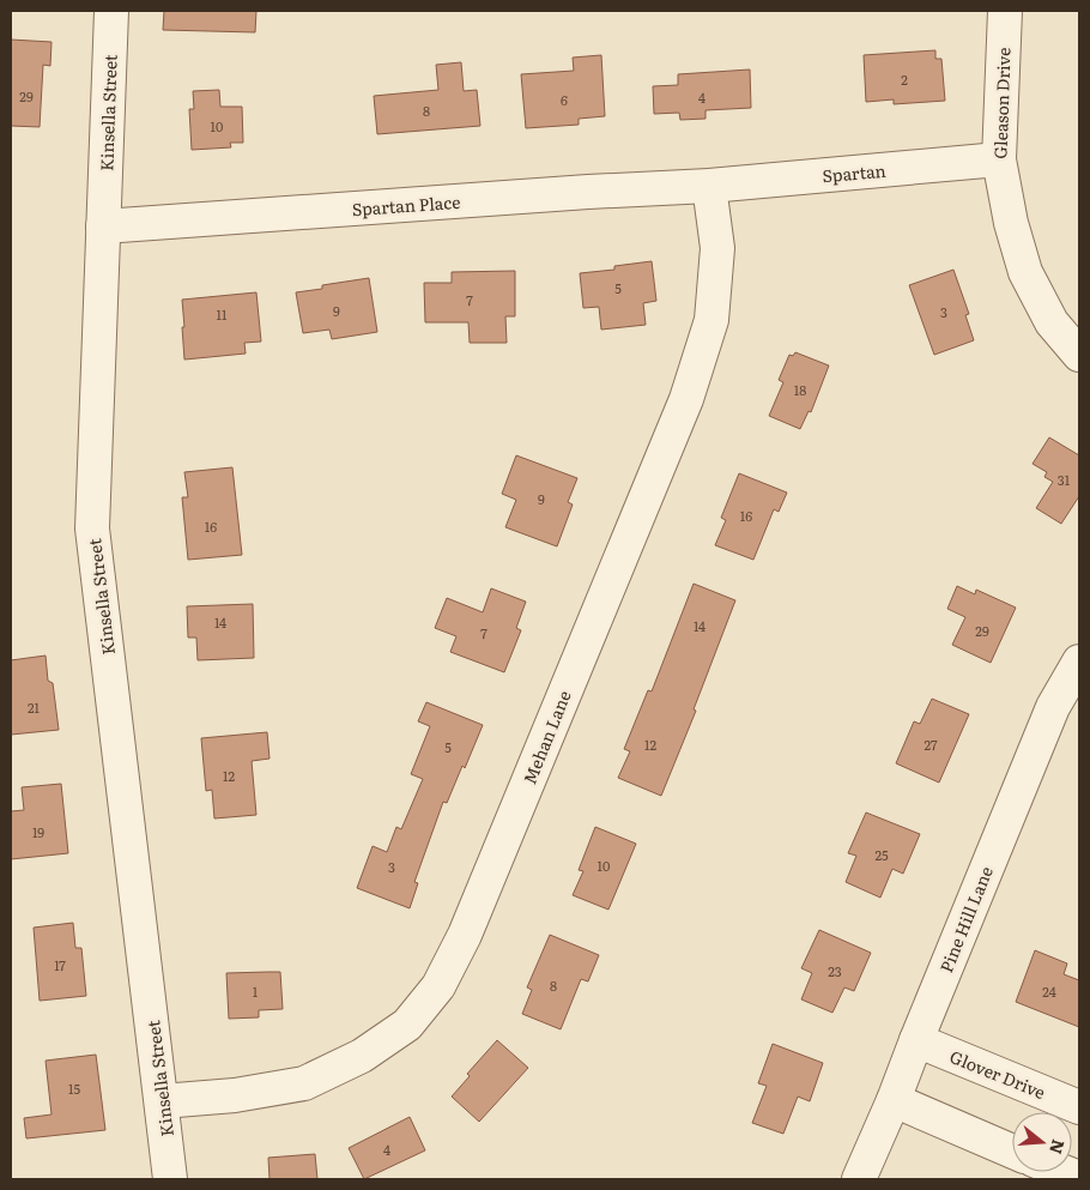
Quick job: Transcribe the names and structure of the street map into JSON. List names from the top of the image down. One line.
{"streets":{"street":["Gleason Drive","Kinsella Street","Spartan","Spartan Place","Mehan Lane","Pine Hill Lane","Glover Drive"]},"crossings":[["Gleason Drive","Spartan"],["Kinsella Street","Spartan Place"],["Kinsella Street","Mehan Lane"],["Spartan","Spartan Place"],["Spartan","Mehan Lane"],["Spartan Place","Mehan Lane"],["Pine Hill Lane","Glover Drive"]],"house_numbers":["2","29","4","6","8","10","5","7","9","3","11","18","31","9","16","16","14","14","29","7","21","12","27","5","12","19","25","10","3","17","23","8","1","24","15","4"],"north":"right"}
